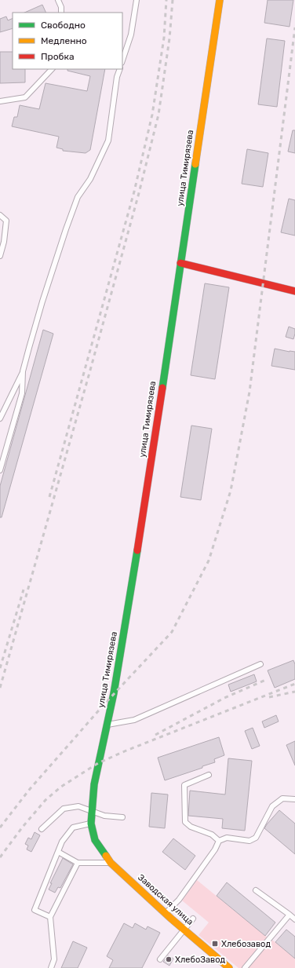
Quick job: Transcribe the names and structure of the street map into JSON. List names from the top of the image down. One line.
{"streets":{"main road":["улица Тимирязева","Заводская улица"]},"crossings":[["улица Тимирязева","Заводская улица"]],"places":{"transit":["Хлебозавод"],"other":["ХлебоЗавод"]},"legend":["Свободно","Медленно","Пробка"]}
